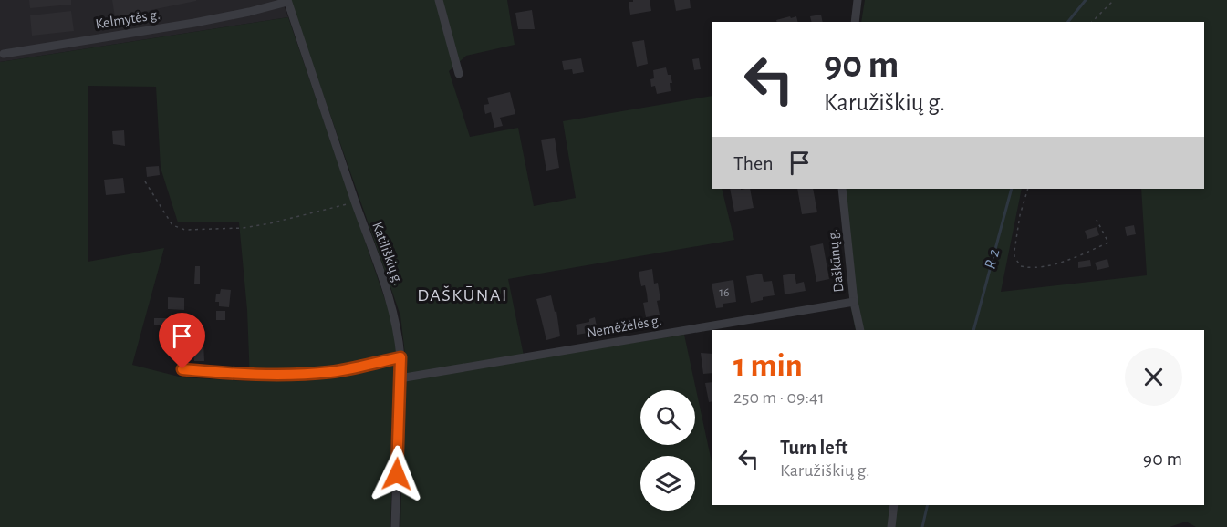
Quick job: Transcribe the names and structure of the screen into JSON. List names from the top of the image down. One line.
{"streets":{"street":["Kelmytės g.","Katiliškių g.","Daškūnų g.","Nemėžėlės g."]},"crossings":[["Kelmytės g.","Katiliškių g."],["Katiliškių g.","Nemėžėlės g."],["Daškūnų g.","Nemėžėlės g."]],"districts":["DAŠKŪNAI"],"water":["R-2"],"house_numbers":["16"],"page":{"turn":["90 m","Karužiškių g."],"then":"Then","heading":["1 min","250 m · 09:41"],"list":[{"name":"Turn left","note":"Karužiškių g.","value":"90 m"}]}}
